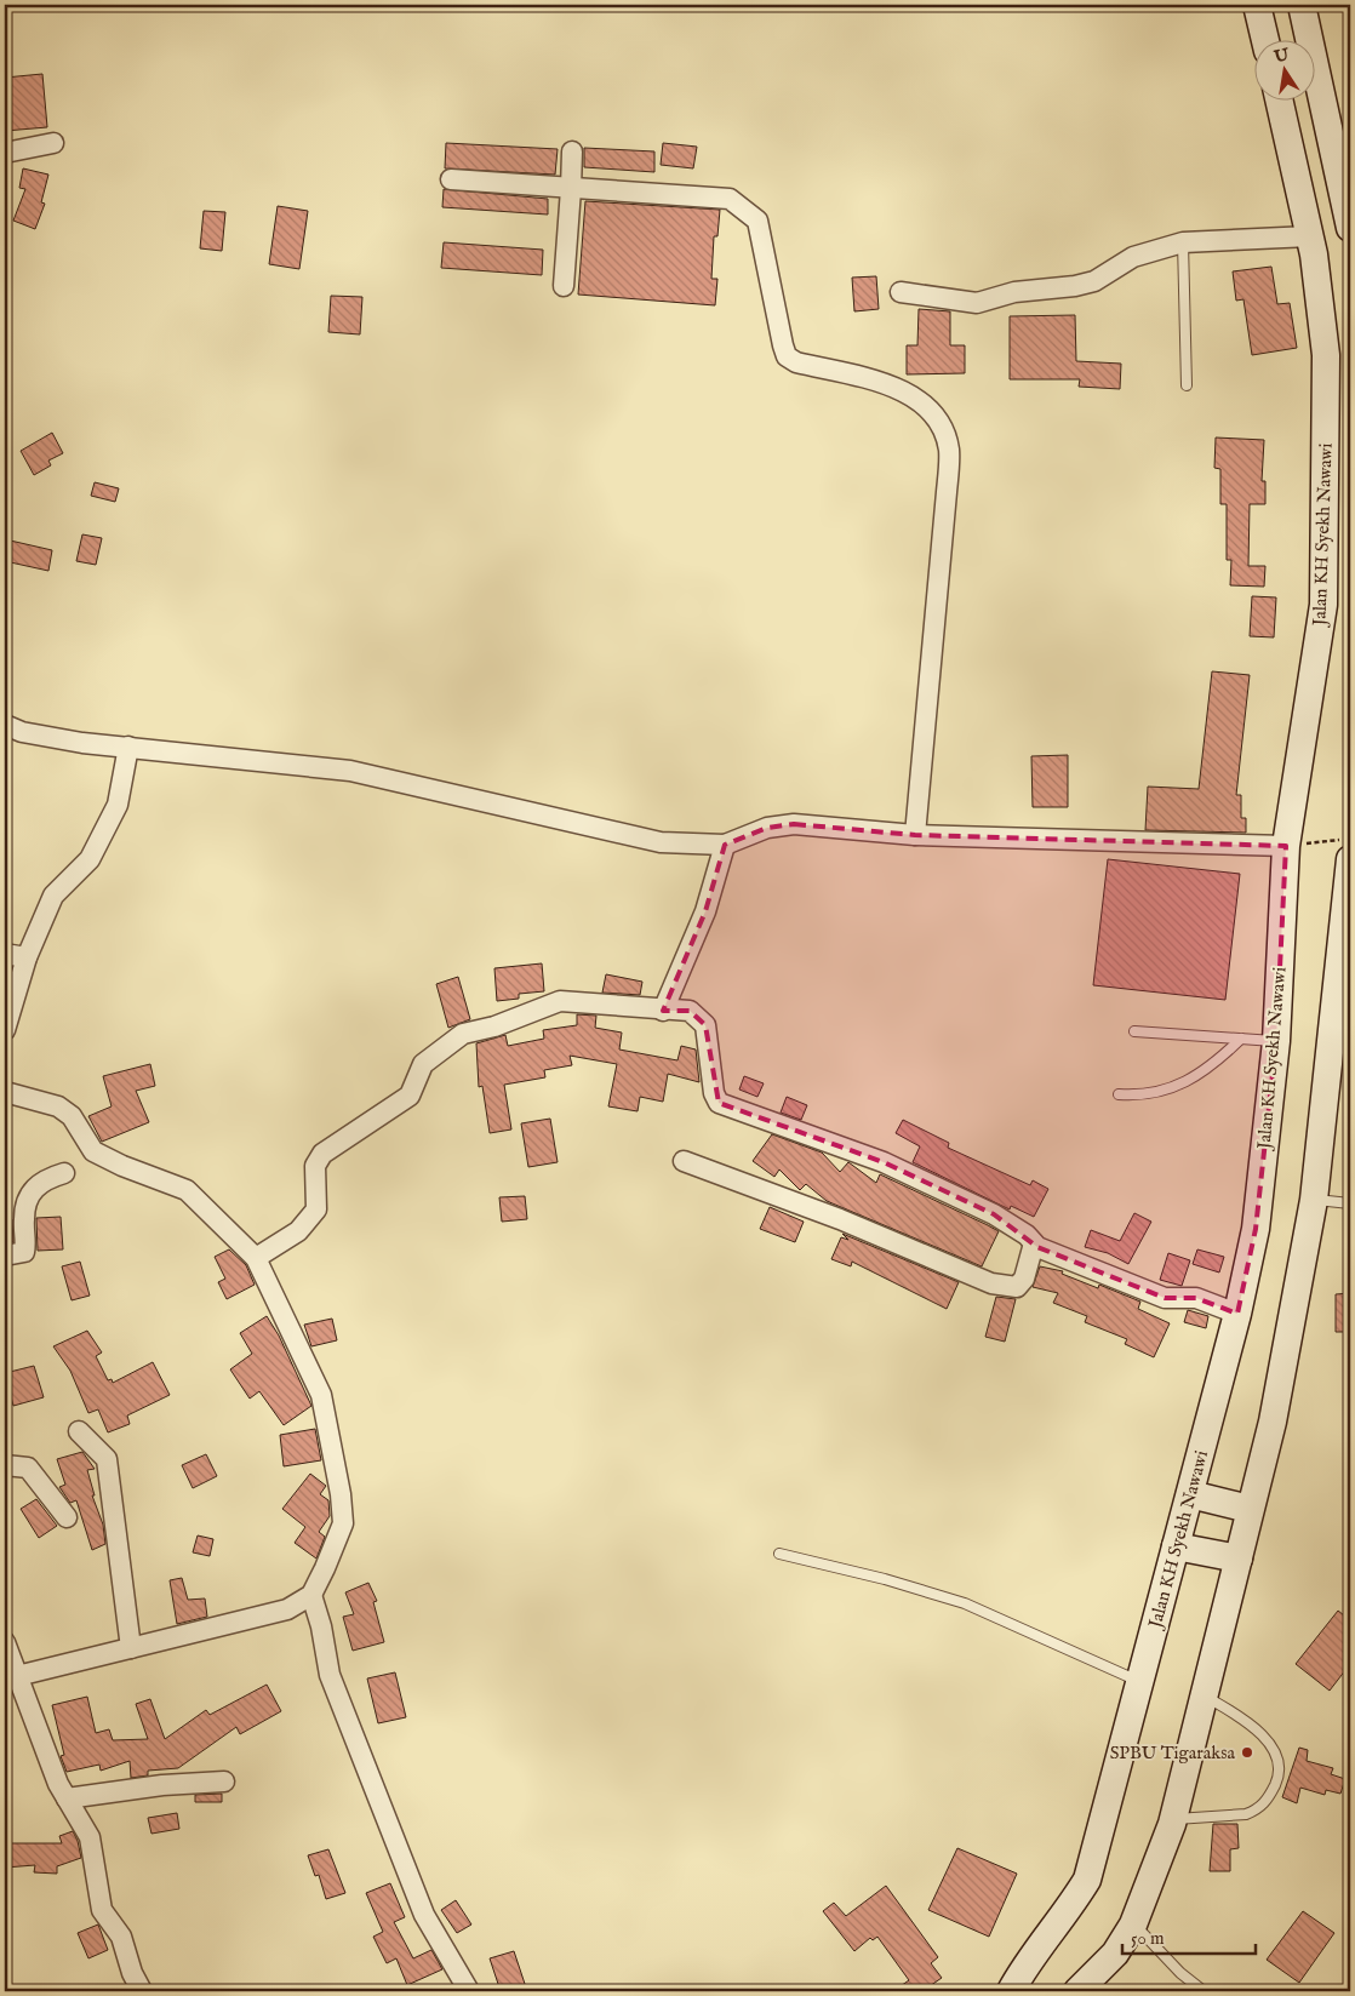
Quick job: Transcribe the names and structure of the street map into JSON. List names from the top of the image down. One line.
{"streets":{"main road":["Jalan KH Syekh Nawawi"]},"places":["SPBU Tigaraksa"],"scale_bar":"50 m","north":"top"}
